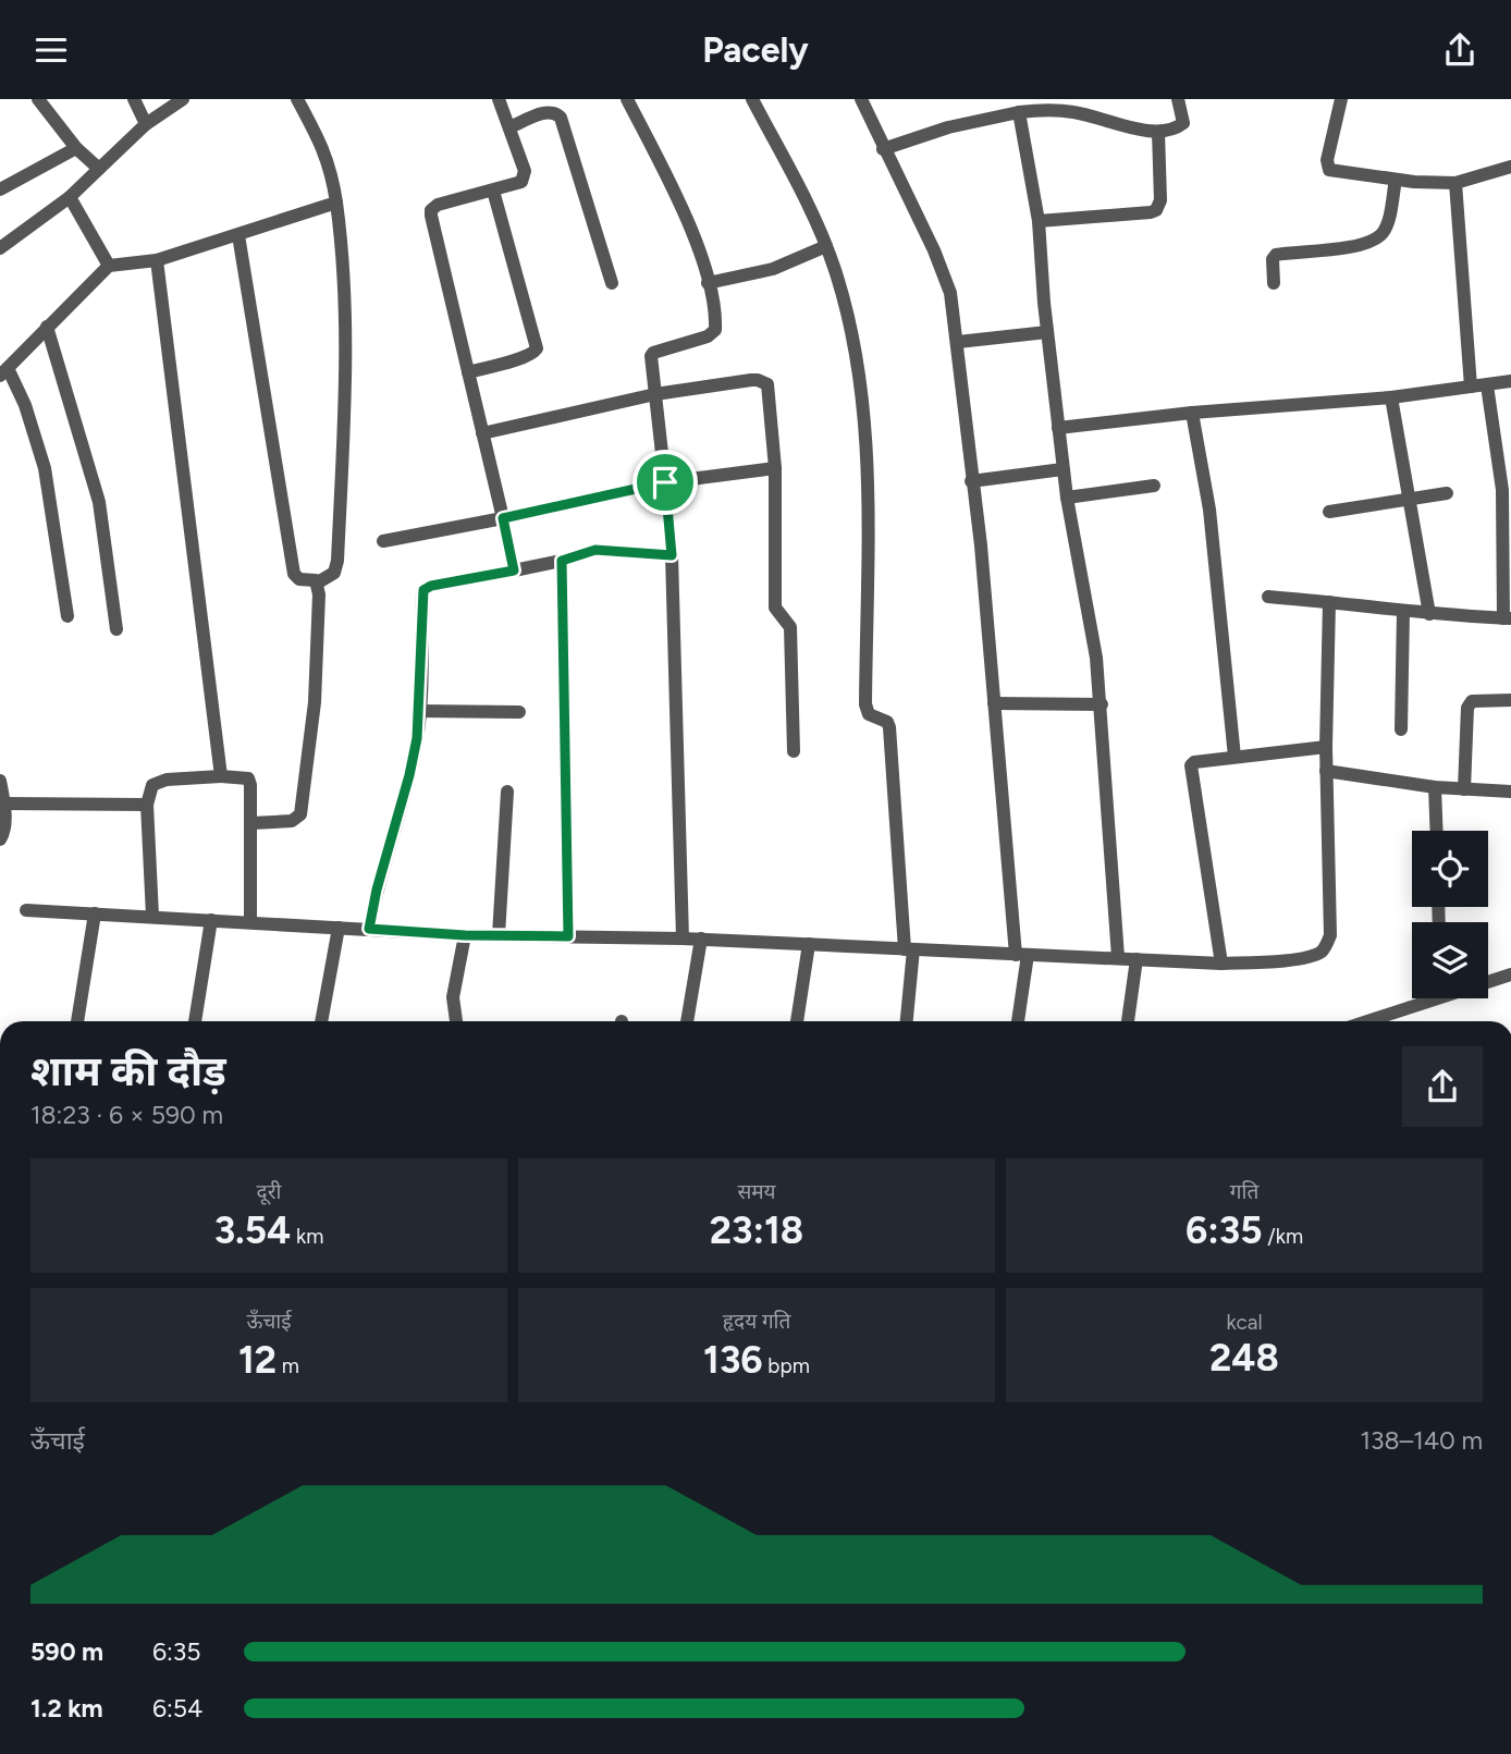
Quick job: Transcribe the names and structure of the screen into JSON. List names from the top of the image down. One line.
{"page":{"header":"Pacely","heading":["शाम की दौड़","18:23 · 6 × 590 m"],"stats":[["दूरी","3.54 km"],["समय","23:18"],["गति","6:35 /km"],["ऊँचाई","12 m"],["हृदय गति","136 bpm"],["kcal","248"]],"chart":["ऊँचाई","138–140 m"],"list":[{"name":"590 m","note":"6:35"},{"name":"1.2 km","note":"6:54"}]}}
